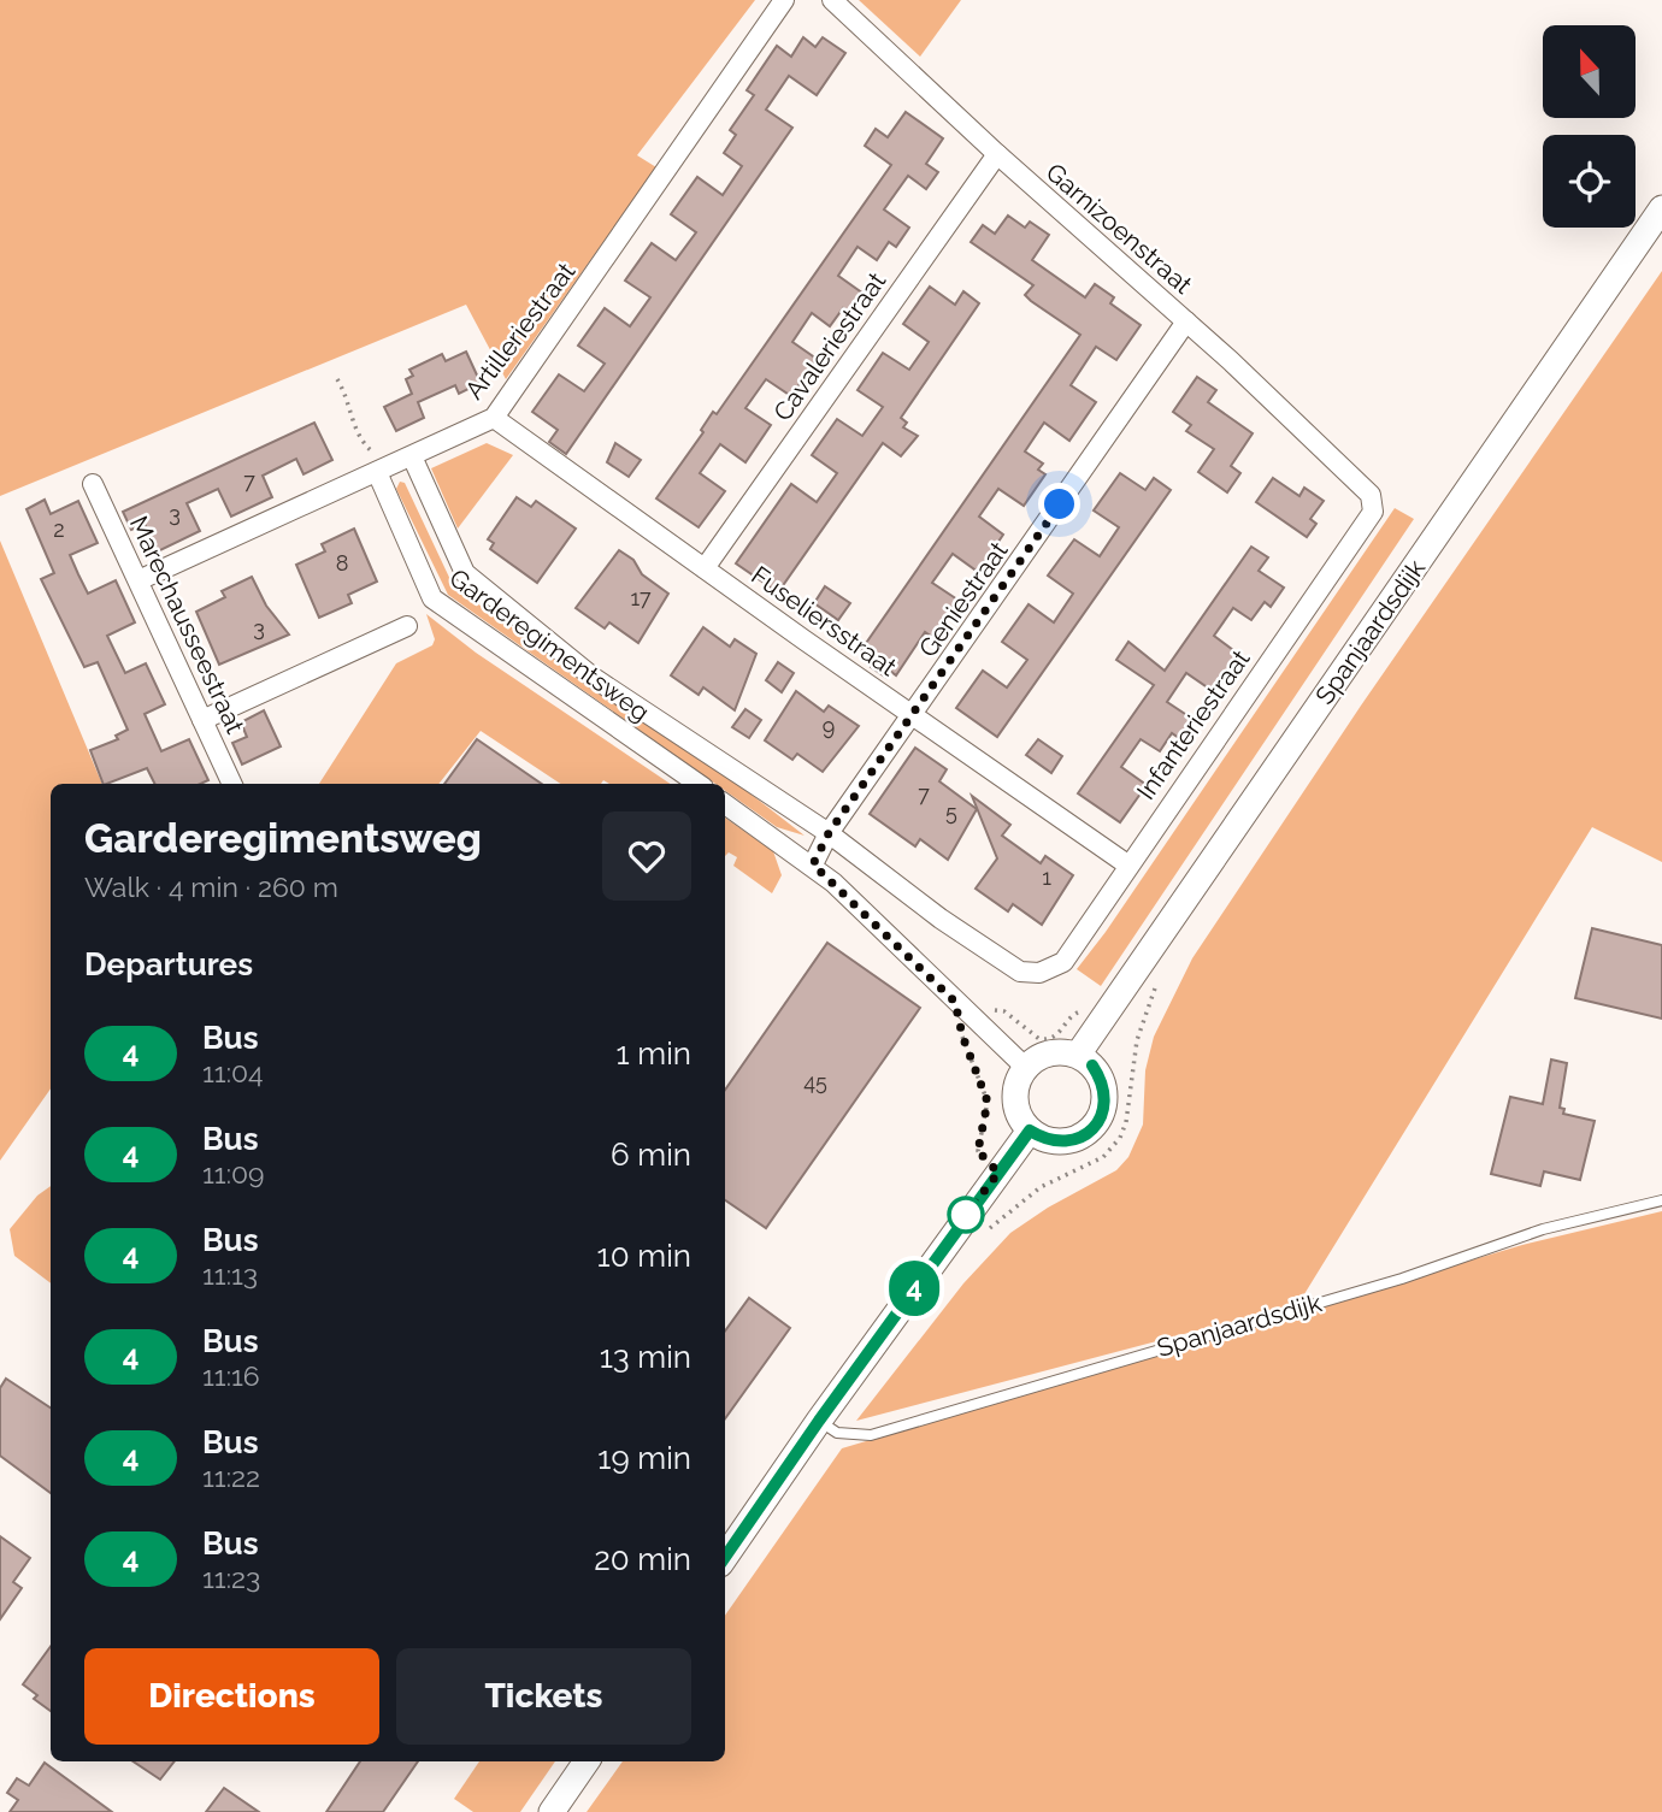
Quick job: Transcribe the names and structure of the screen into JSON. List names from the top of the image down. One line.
{"streets":{"street":["Garnizoenstraat","Artilleriestraat","Cavaleriestraat","Geniestraat","Fuseliersstraat","Marechausseestraat","Spanjaardsdijk","Garderegimentsweg","Infanteriestraat"]},"crossings":[["Garnizoenstraat","Cavaleriestraat"],["Garnizoenstraat","Geniestraat"],["Garnizoenstraat","Infanteriestraat"],["Artilleriestraat","Fuseliersstraat"],["Artilleriestraat","Marechausseestraat"],["Artilleriestraat","Garderegimentsweg"],["Cavaleriestraat","Fuseliersstraat"],["Geniestraat","Fuseliersstraat"],["Geniestraat","Garderegimentsweg"],["Fuseliersstraat","Infanteriestraat"],["Garderegimentsweg","Infanteriestraat"]],"lines":["bus line 4"],"house_numbers":["7","3","2","8","17","3","9","7","5","1","45"],"north":"top","page":{"on_map":"4","heading":[["Garderegimentsweg","Walk · 4 min · 260 m"],"Departures"],"list":[{"mark":"4","name":"Bus","note":"11:04","value":"1 min"},{"mark":"4","name":"Bus","note":"11:09","value":"6 min"},{"mark":"4","name":"Bus","note":"11:13","value":"10 min"},{"mark":"4","name":"Bus","note":"11:16","value":"13 min"},{"mark":"4","name":"Bus","note":"11:22","value":"19 min"},{"mark":"4","name":"Bus","note":"11:23","value":"20 min"}],"buttons":["Directions","Tickets"]}}
